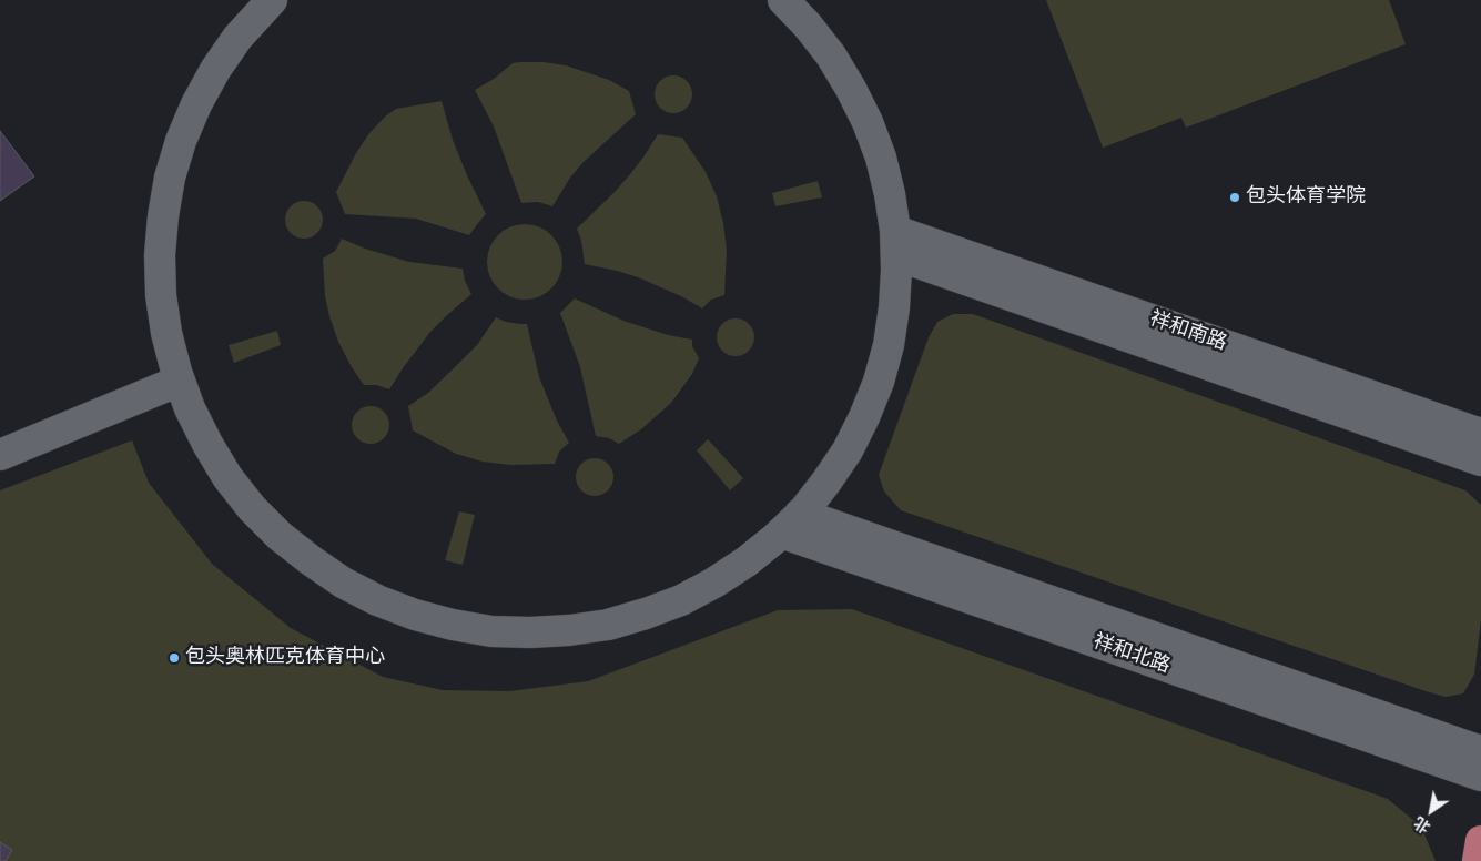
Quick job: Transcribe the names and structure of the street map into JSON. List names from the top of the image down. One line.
{"streets":{"street":["祥和南路","祥和北路"]},"places":["包头体育学院","包头奥林匹克体育中心"],"north":"bottom left"}
